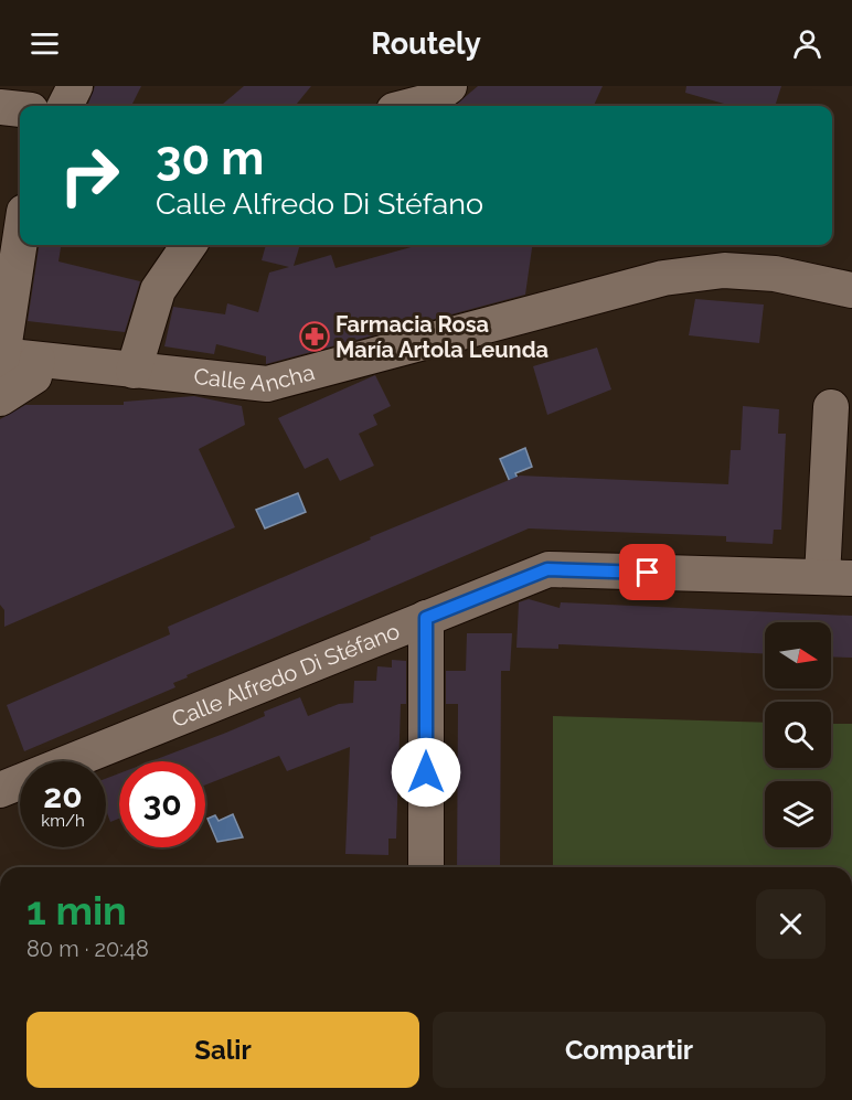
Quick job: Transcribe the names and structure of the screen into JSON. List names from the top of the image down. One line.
{"streets":{"street":["Calle Ancha","Calle Alfredo Di Stéfano"]},"places":{"pharmacy":["Farmacia Rosa María Artola Leunda"]},"north":"right","page":{"header":"Routely","turn":["30 m","Calle Alfredo Di Stéfano"],"speed":"20 km/h","limit":"30","heading":["1 min","80 m · 20:48"],"buttons":["Salir","Compartir"]}}
